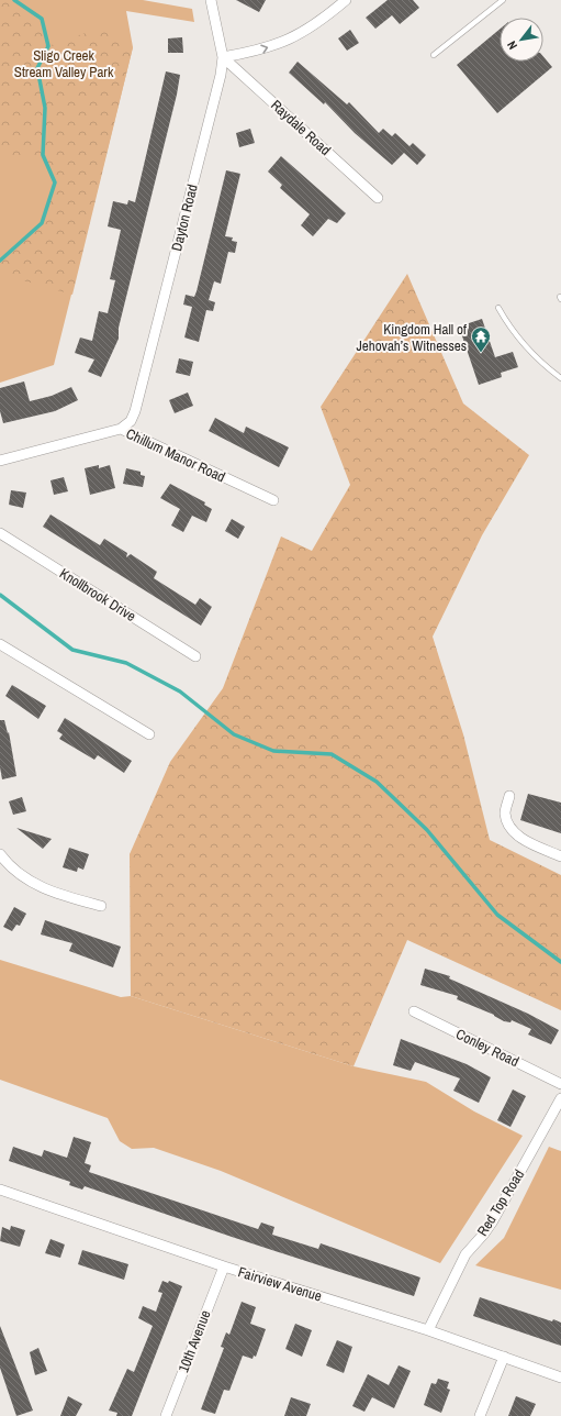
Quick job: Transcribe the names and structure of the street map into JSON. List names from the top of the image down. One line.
{"streets":{"street":["Raydale Road","Dayton Road","Chillum Manor Road","Knollbrook Drive","Conley Road","Red Top Road","Fairview Avenue","10th Avenue"]},"crossings":[["Raydale Road","Dayton Road"],["Dayton Road","Chillum Manor Road"],["Red Top Road","Fairview Avenue"],["Fairview Avenue","10th Avenue"]],"parks":["Sligo Creek Stream Valley Park"],"places":{"temple":["Kingdom Hall of Jehovah’s Witnesses"]},"north":"bottom left"}
